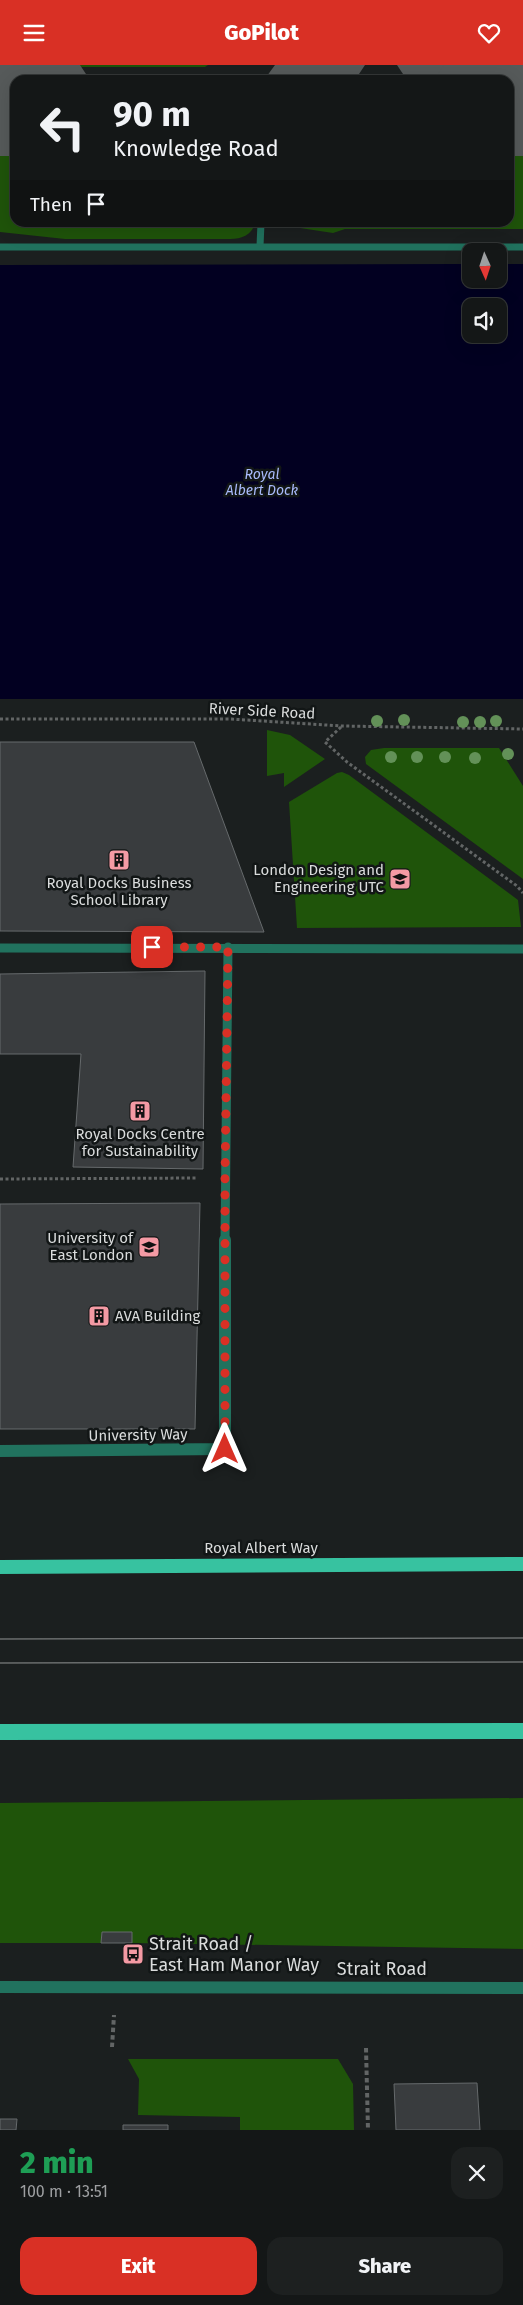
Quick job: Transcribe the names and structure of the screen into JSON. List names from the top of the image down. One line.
{"streets":{"main road":["Royal Albert Way"],"street":["University Way","Strait Road"],"path":["River Side Road"]},"water":["Royal Albert Dock"],"places":{"building":["Royal Docks Business School Library","Royal Docks Centre for Sustainability","AVA Building"],"school or university":["London Design and Engineering UTC","University of East London"],"bus stop":["Strait Road / East Ham Manor Way"]},"north":"bottom","page":{"header":"GoPilot","turn":["90 m","Knowledge Road"],"then":"Then","heading":["2 min","100 m · 13:51"],"buttons":["Exit","Share"]}}
